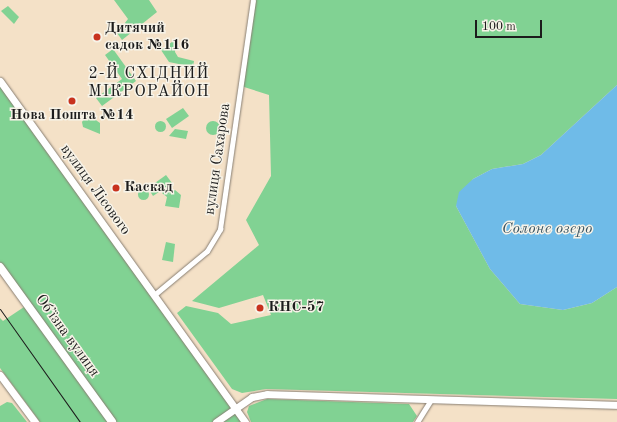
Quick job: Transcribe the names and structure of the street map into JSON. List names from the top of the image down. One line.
{"streets":{"main road":["Обʼїзна вулиця"],"street":["вулиця Сахарова","вулиця Лісового"]},"crossings":[["вулиця Сахарова","вулиця Лісового"]],"districts":["2-Й СХІДНИЙ МІКРОРАЙОН"],"water":["Солоне озеро"],"places":["Дитячий садок №116","Нова Пошта №14","Каскад","КНС-57"],"scale_bar":"100 m"}
